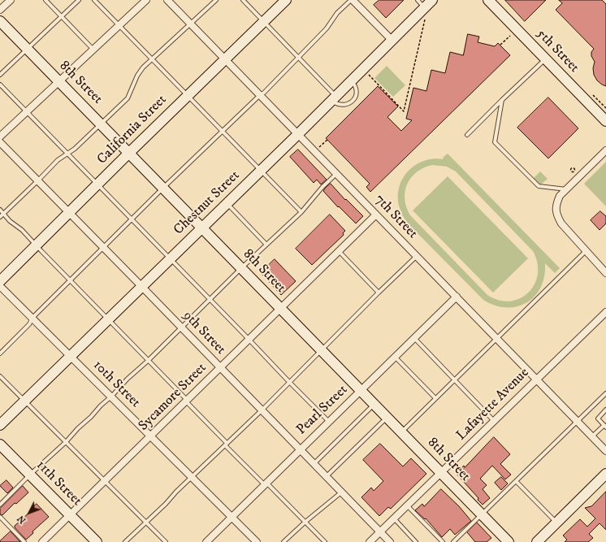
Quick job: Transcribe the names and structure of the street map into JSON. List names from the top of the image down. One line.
{"streets":{"street":["5th Street","8th Street","California Street","Chestnut Street","7th Street","9th Street","10th Street","Sycamore Street","Lafayette Avenue","Pearl Street","11th Street"]},"crossings":[["8th Street","California Street"],["8th Street","Chestnut Street"],["8th Street","Sycamore Street"],["8th Street","Lafayette Avenue"],["8th Street","Pearl Street"],["California Street","7th Street"],["California Street","9th Street"],["Chestnut Street","7th Street"],["Chestnut Street","9th Street"],["Chestnut Street","10th Street"],["7th Street","Sycamore Street"],["7th Street","Lafayette Avenue"],["7th Street","Pearl Street"],["9th Street","Sycamore Street"],["9th Street","Lafayette Avenue"],["9th Street","Pearl Street"],["10th Street","Sycamore Street"],["10th Street","Pearl Street"],["Sycamore Street","11th Street"]],"north":"bottom left"}
